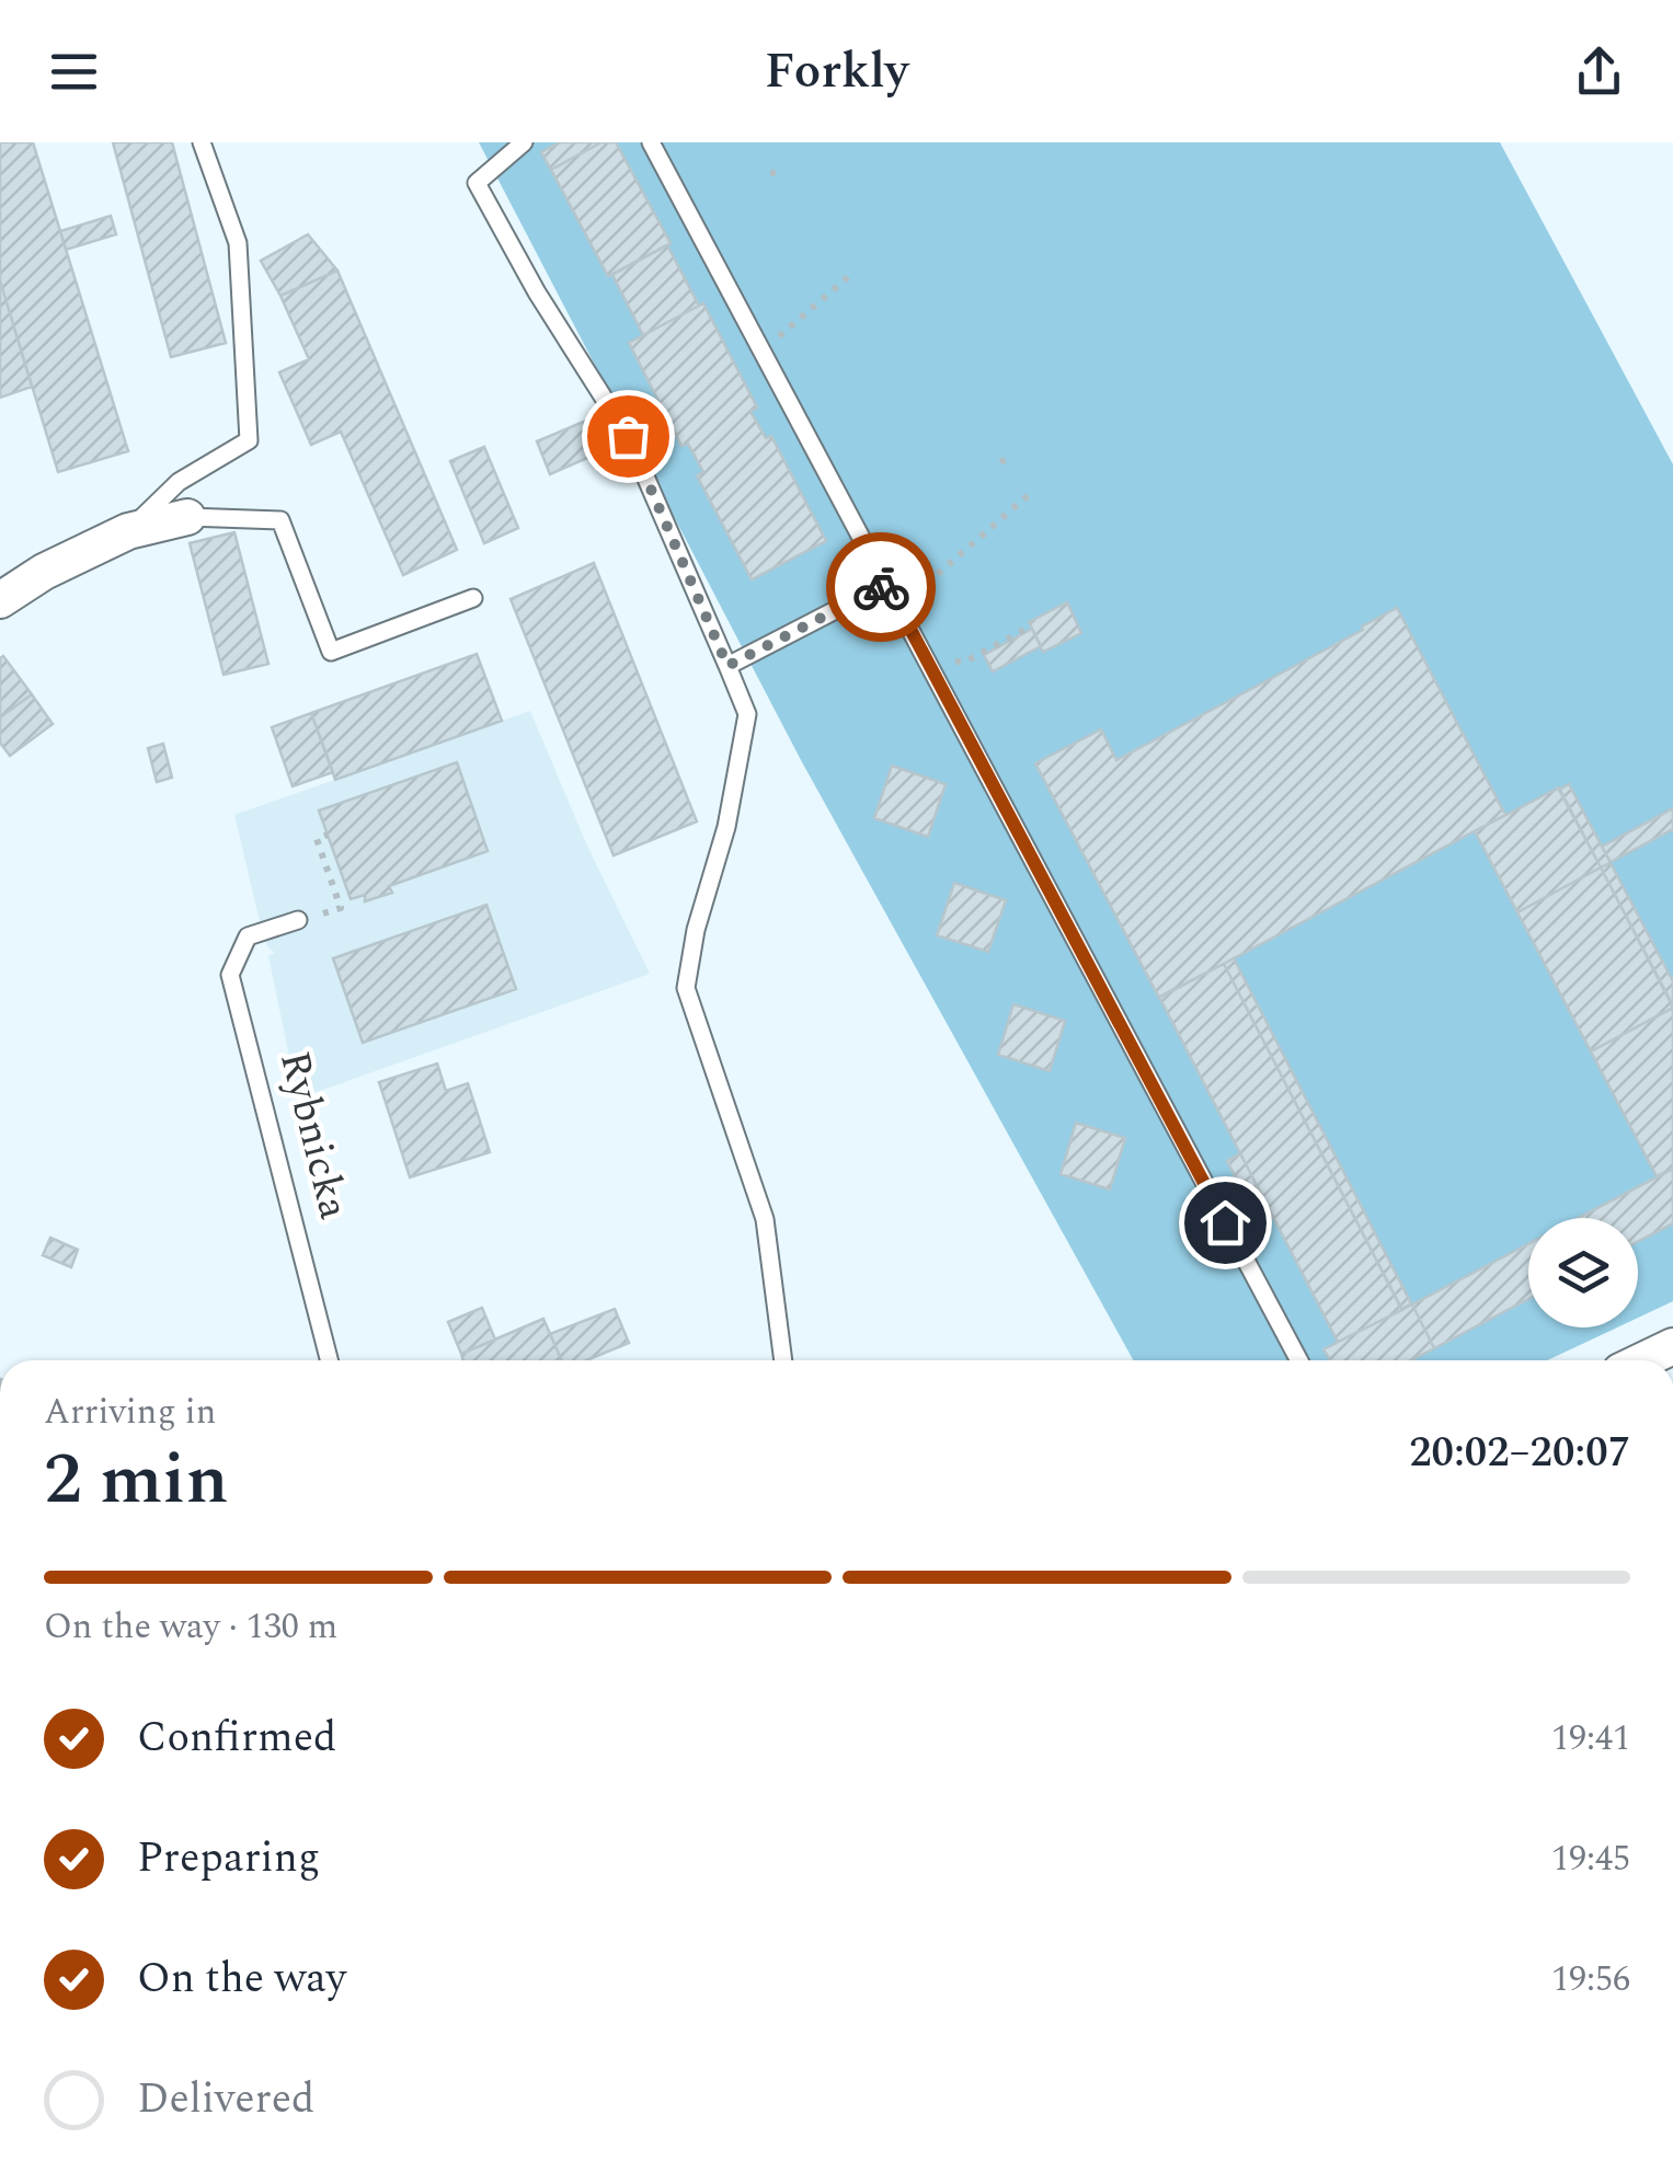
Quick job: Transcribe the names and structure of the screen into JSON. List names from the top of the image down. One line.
{"streets":{"lane":["Rybnicka"]},"page":{"header":"Forkly","heading":["2 min","Arriving in","20:02–20:07"],"bar":"On the way · 130 m","list":[["Confirmed","19:41"],["Preparing","19:45"],["On the way","19:56"],"Delivered"]}}
